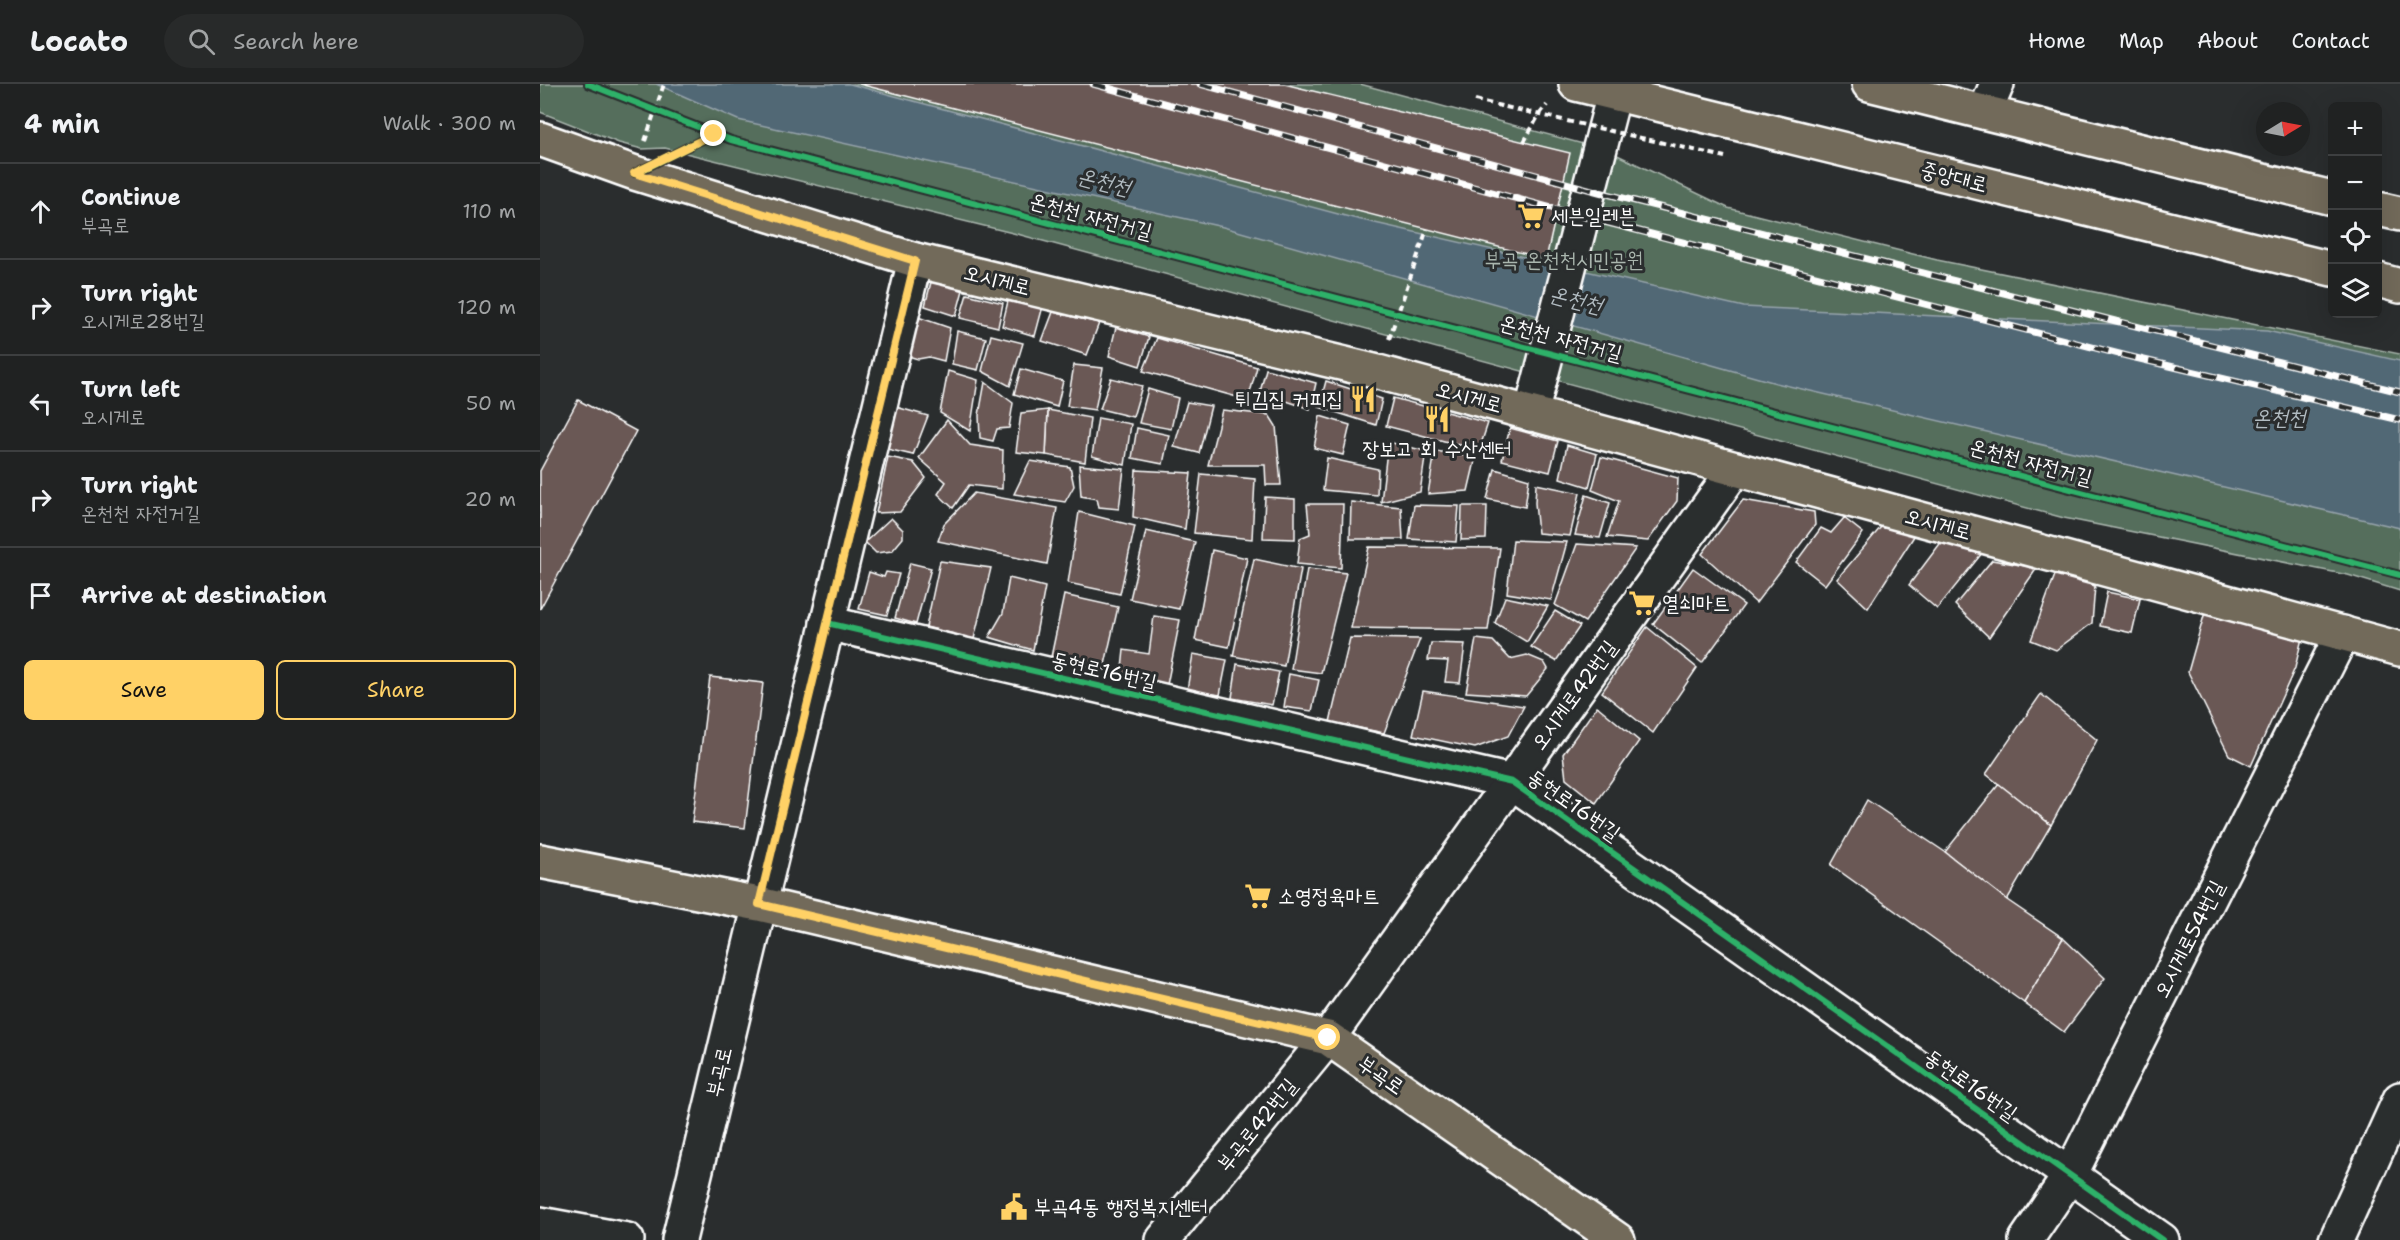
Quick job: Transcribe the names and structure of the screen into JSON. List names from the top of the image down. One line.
{"streets":{"main road":["중앙대로","오시게로","부곡로"],"street":["동현로16번길","오시게로42번길","오시게로54번길","부곡로42번길"],"cycle path":["온천천 자전거길"]},"crossings":[["오시게로","오시게로42번길"],["오시게로","오시게로54번길"],["동현로16번길","오시게로42번길"],["동현로16번길","오시게로54번길"],["오시게로42번길","부곡로"],["오시게로42번길","부곡로42번길"],["부곡로","부곡로42번길"]],"water":["온천천"],"parks":["부곡 온천천시민공원"],"places":{"supermarket":["세븐일레븐","열쇠마트","소영정육마트"],"restaurant":["튀김집 커피집","장보고 회 수산센터"],"public building":["부곡4동 행정복지센터"]},"north":"right","page":{"header":"Locato","search":"Search here","nav":["Home","Map","About","Contact"],"heading":["4 min","Walk · 300 m"],"map_buttons":["+","−"],"list":[["Continue","부곡로","110 m"],["Turn right","오시게로28번길","120 m"],["Turn left","오시게로","50 m"],["Turn right","온천천 자전거길","20 m"],"Arrive at destination"],"buttons":["Save","Share"]}}
